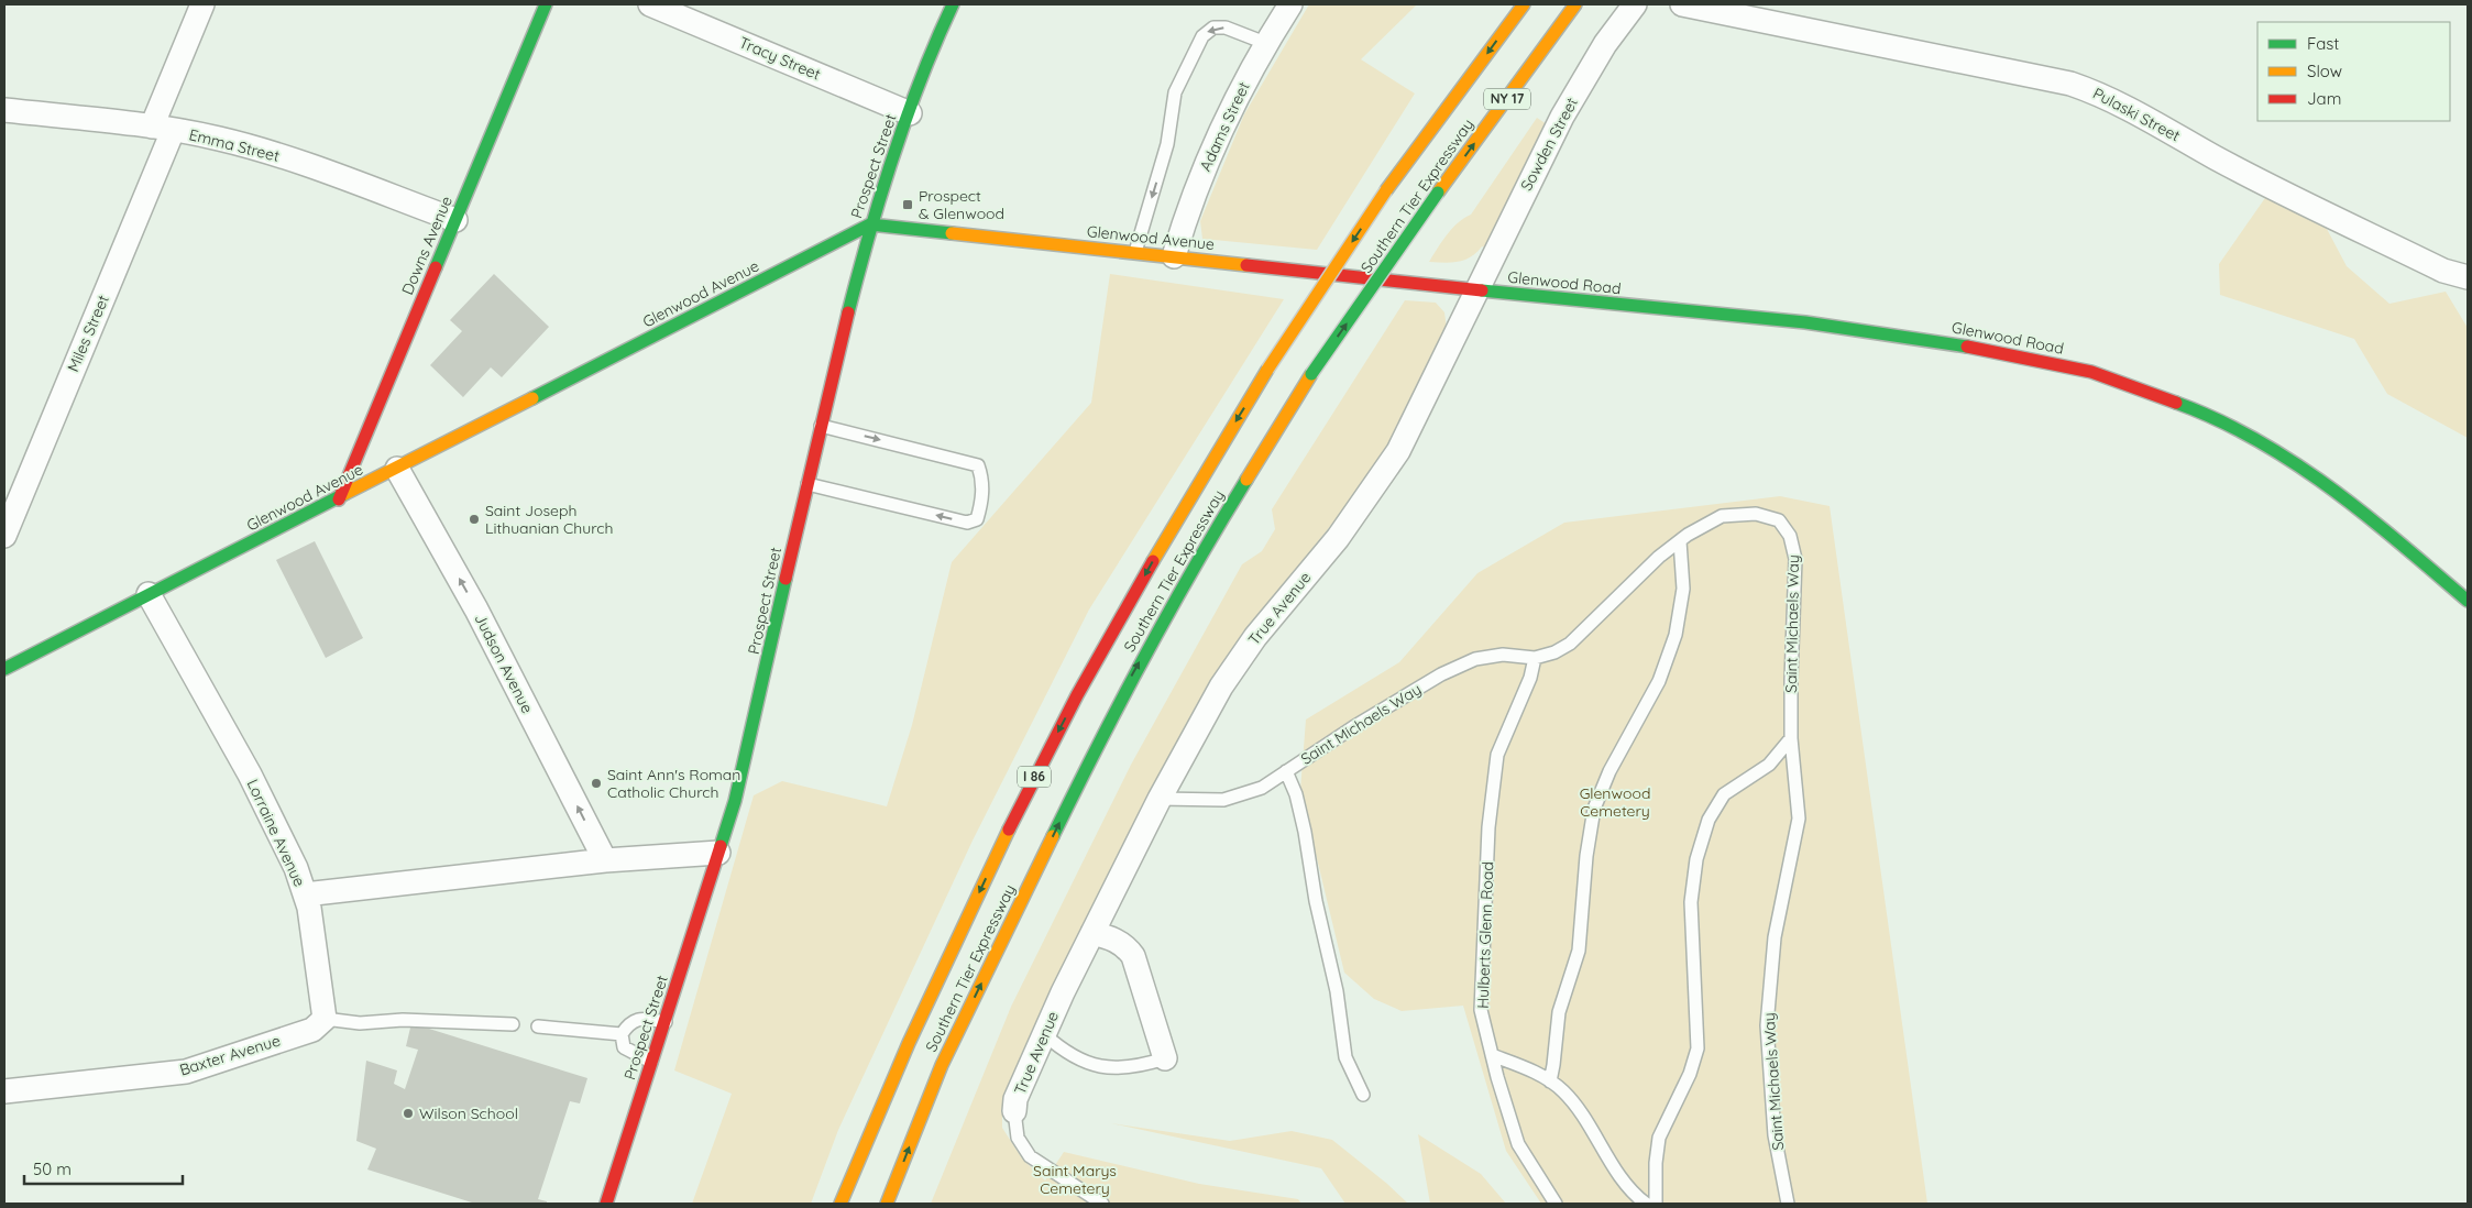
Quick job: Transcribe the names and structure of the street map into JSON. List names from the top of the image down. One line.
{"streets":{"main road":["NY 17","Prospect Street","Southern Tier Expressway","Glenwood Avenue","Downs Avenue","Glenwood Road","I 86"],"street":["Tracy Street","Pulaski Street","Adams Street","Sowden Street","Emma Street","Miles Street","True Avenue","Judson Avenue","Lorraine Avenue","Baxter Avenue"],"lane":["Saint Michaels Way","Hulberts Glenn Road"]},"crossings":[["Tracy Street","Prospect Street"],["Adams Street","Glenwood Avenue"],["Sowden Street","Glenwood Avenue"],["Sowden Street","Glenwood Road"],["Sowden Street","True Avenue"],["Emma Street","Downs Avenue"],["Emma Street","Miles Street"],["Prospect Street","Glenwood Avenue"],["Glenwood Avenue","Downs Avenue"],["Glenwood Avenue","Glenwood Road"],["Glenwood Avenue","True Avenue"],["Glenwood Avenue","Judson Avenue"],["Glenwood Avenue","Lorraine Avenue"],["Glenwood Road","True Avenue"],["True Avenue","Saint Michaels Way"],["Saint Michaels Way","Hulberts Glenn Road"],["Judson Avenue","Lorraine Avenue"]],"one_way":["Judson Avenue"],"parks":["Glenwood Cemetery","Saint Marys Cemetery"],"places":{"transit":["Prospect & Glenwood"],"other":["Saint Joseph Lithuanian Church","Saint Ann's Roman Catholic Church","Wilson School"]},"legend":["Fast","Slow","Jam"],"scale_bar":"50 m"}
